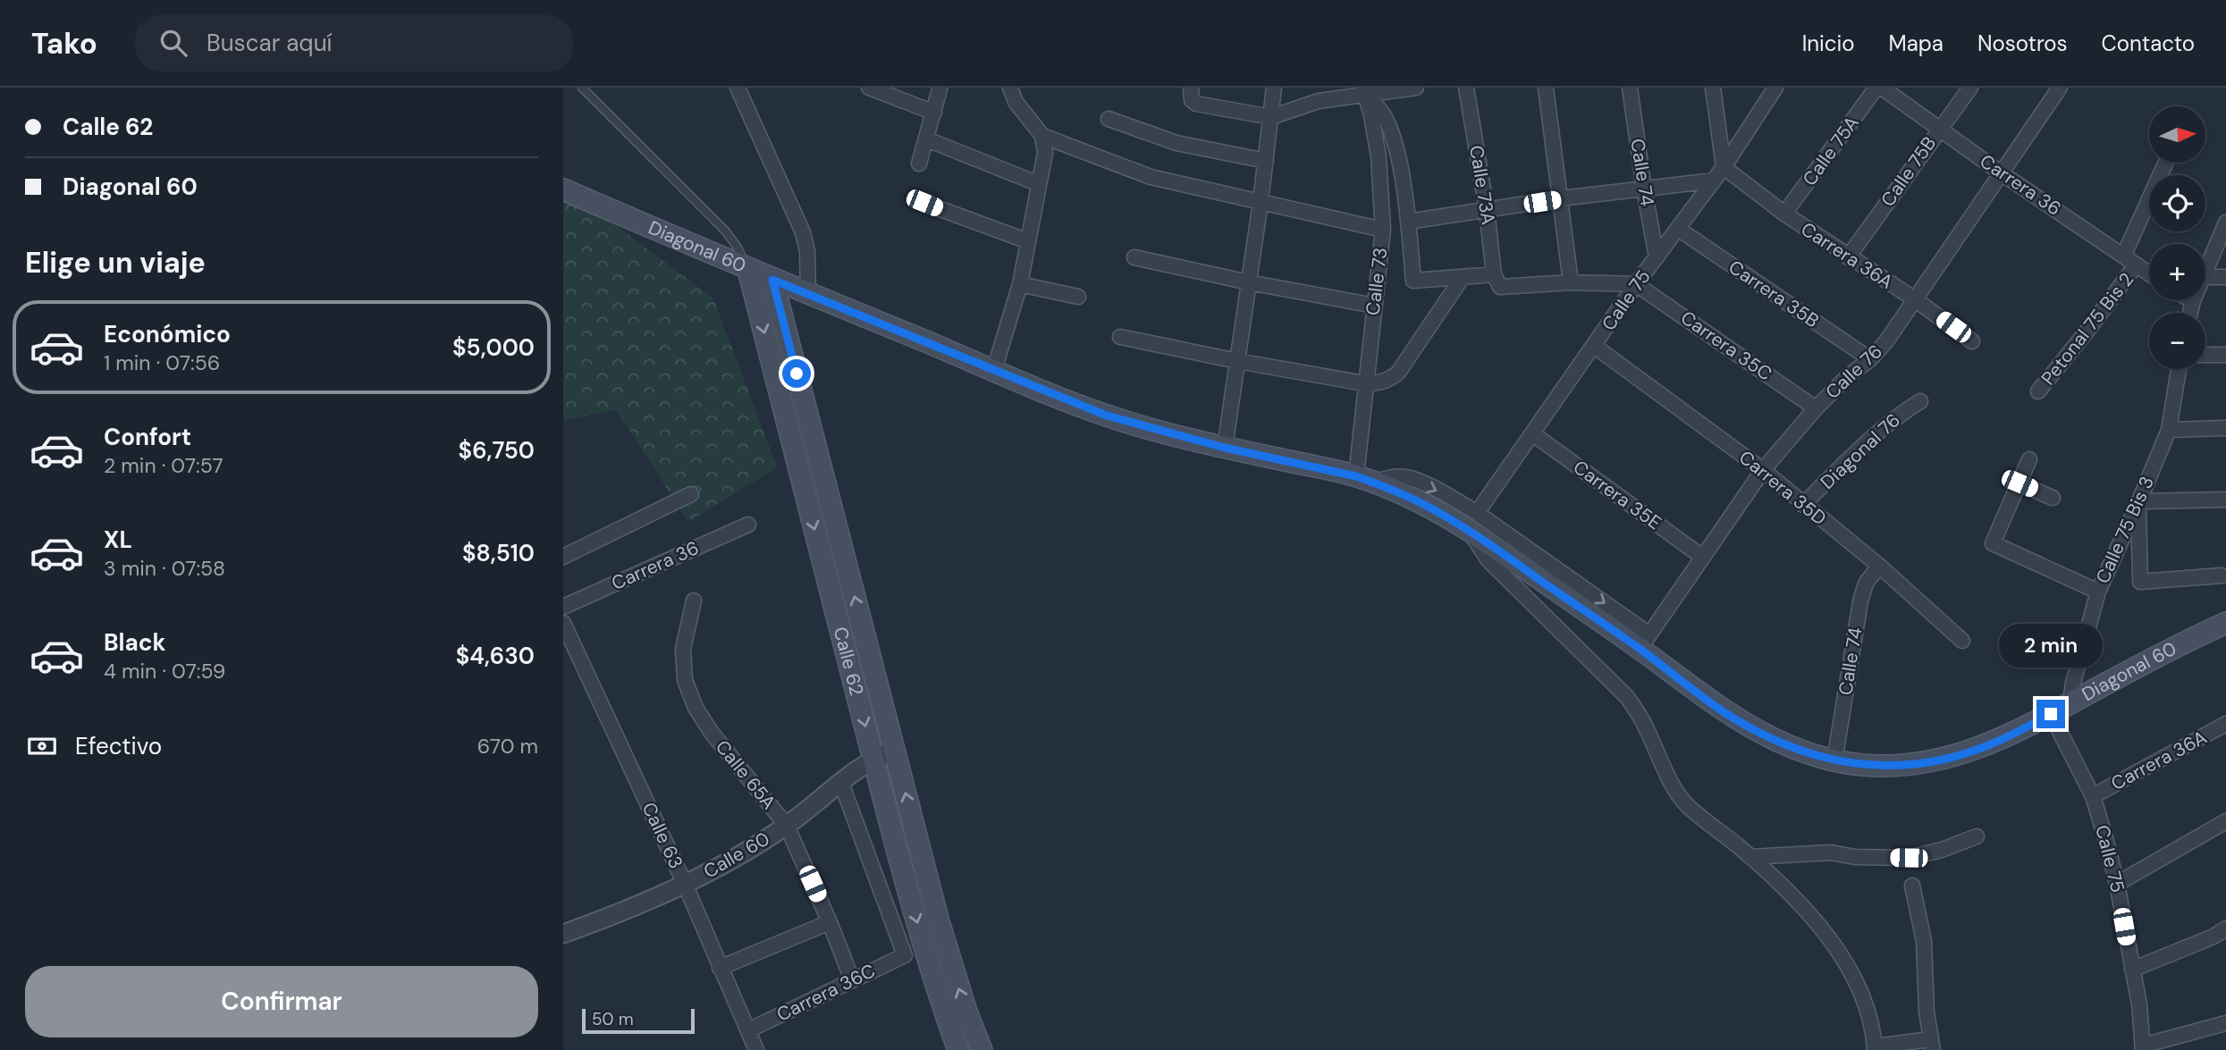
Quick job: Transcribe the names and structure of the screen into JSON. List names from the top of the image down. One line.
{"streets":{"main road":["Diagonal 60","Calle 62"],"street":["Calle 75A","Calle 75B","Calle 74","Calle 73A","Carrera 36","Carrera 36A","Calle 73","Carrera 35B","Calle 75","Petonal 75 Bis 2","Carrera 35C","Calle 76","Diagonal 76","Carrera 35D","Carrera 35E","Calle 75 Bis 3","Calle 65A","Calle 63","Calle 60","Carrera 36C"]},"crossings":[["Calle 75A","Carrera 36A"],["Calle 75B","Carrera 36"],["Calle 75B","Carrera 36A"],["Calle 74","Diagonal 60"],["Calle 74","Calle 75"],["Calle 74","Carrera 35D"],["Carrera 36","Petonal 75 Bis 2"],["Carrera 36","Calle 76"],["Diagonal 60","Calle 73"],["Diagonal 60","Calle 75"],["Diagonal 60","Calle 76"],["Diagonal 60","Calle 75 Bis 3"],["Diagonal 60","Calle 62"],["Carrera 36A","Calle 75"],["Carrera 36A","Calle 76"],["Carrera 35B","Calle 75"],["Carrera 35B","Calle 76"],["Calle 75","Carrera 35C"],["Calle 75","Carrera 35D"],["Calle 75","Carrera 35E"],["Carrera 35C","Calle 76"],["Calle 76","Carrera 35D"],["Calle 76","Carrera 35E"],["Diagonal 76","Carrera 35D"],["Calle 62","Calle 60"],["Calle 65A","Calle 60"],["Calle 65A","Carrera 36C"],["Calle 63","Calle 60"],["Calle 63","Carrera 36C"],["Calle 60","Carrera 36C"]],"scale_bar":"50 m","north":"right","page":{"header":"Tako","search":"Buscar aquí","nav":["Inicio","Mapa","Nosotros","Contacto"],"banner":["Calle 62","Diagonal 60"],"map_buttons":["+","−"],"heading":"Elige un viaje","list":[{"name":"Económico","note":"1 min · 07:56","value":"$5,000"},{"name":"Confort","note":"2 min · 07:57","value":"$6,750"},{"name":"XL","note":"3 min · 07:58","value":"$8,510"},{"name":"Black","note":"4 min · 07:59","value":"$4,630"}],"bubble":"2 min","pay":["Efectivo","670 m"],"buttons":"Confirmar","scale":"50 m"}}
